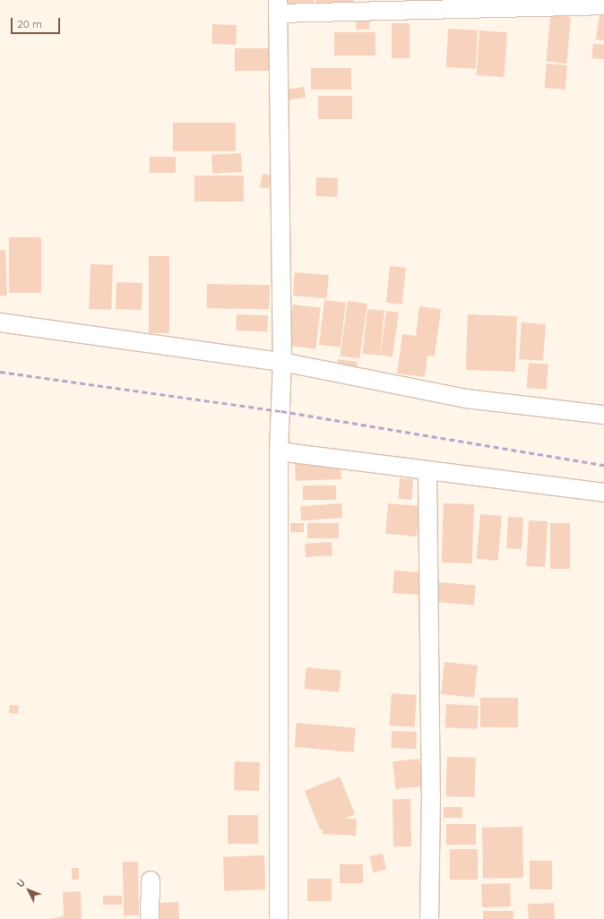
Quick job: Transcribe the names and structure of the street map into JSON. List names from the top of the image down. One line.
{"scale_bar":"20 m","north":"top left"}
